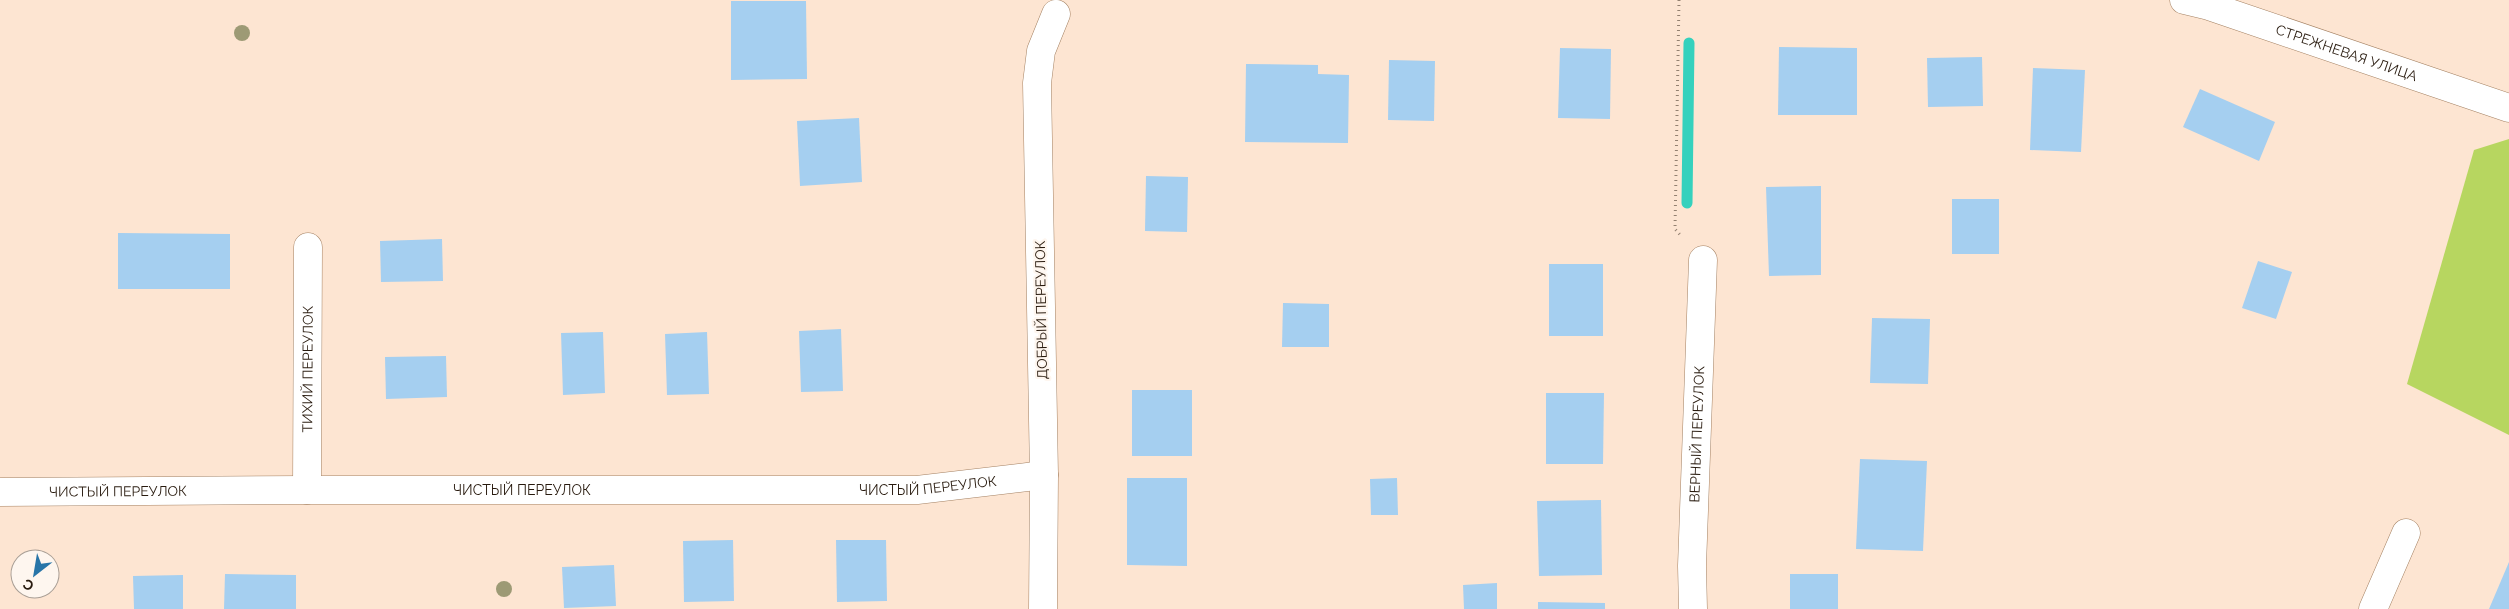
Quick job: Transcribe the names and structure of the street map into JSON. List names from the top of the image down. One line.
{"streets":{"street":["СТРЕЖНЕВАЯ УЛИЦА","ДОБРЫЙ ПЕРЕУЛОК","ТИХИЙ ПЕРЕУЛОК","ВЕРНЫЙ ПЕРЕУЛОК","ЧИСТЫЙ ПЕРЕУЛОК"]},"crossings":[["ДОБРЫЙ ПЕРЕУЛОК","ЧИСТЫЙ ПЕРЕУЛОК"],["ТИХИЙ ПЕРЕУЛОК","ЧИСТЫЙ ПЕРЕУЛОК"]],"north":"bottom left"}
